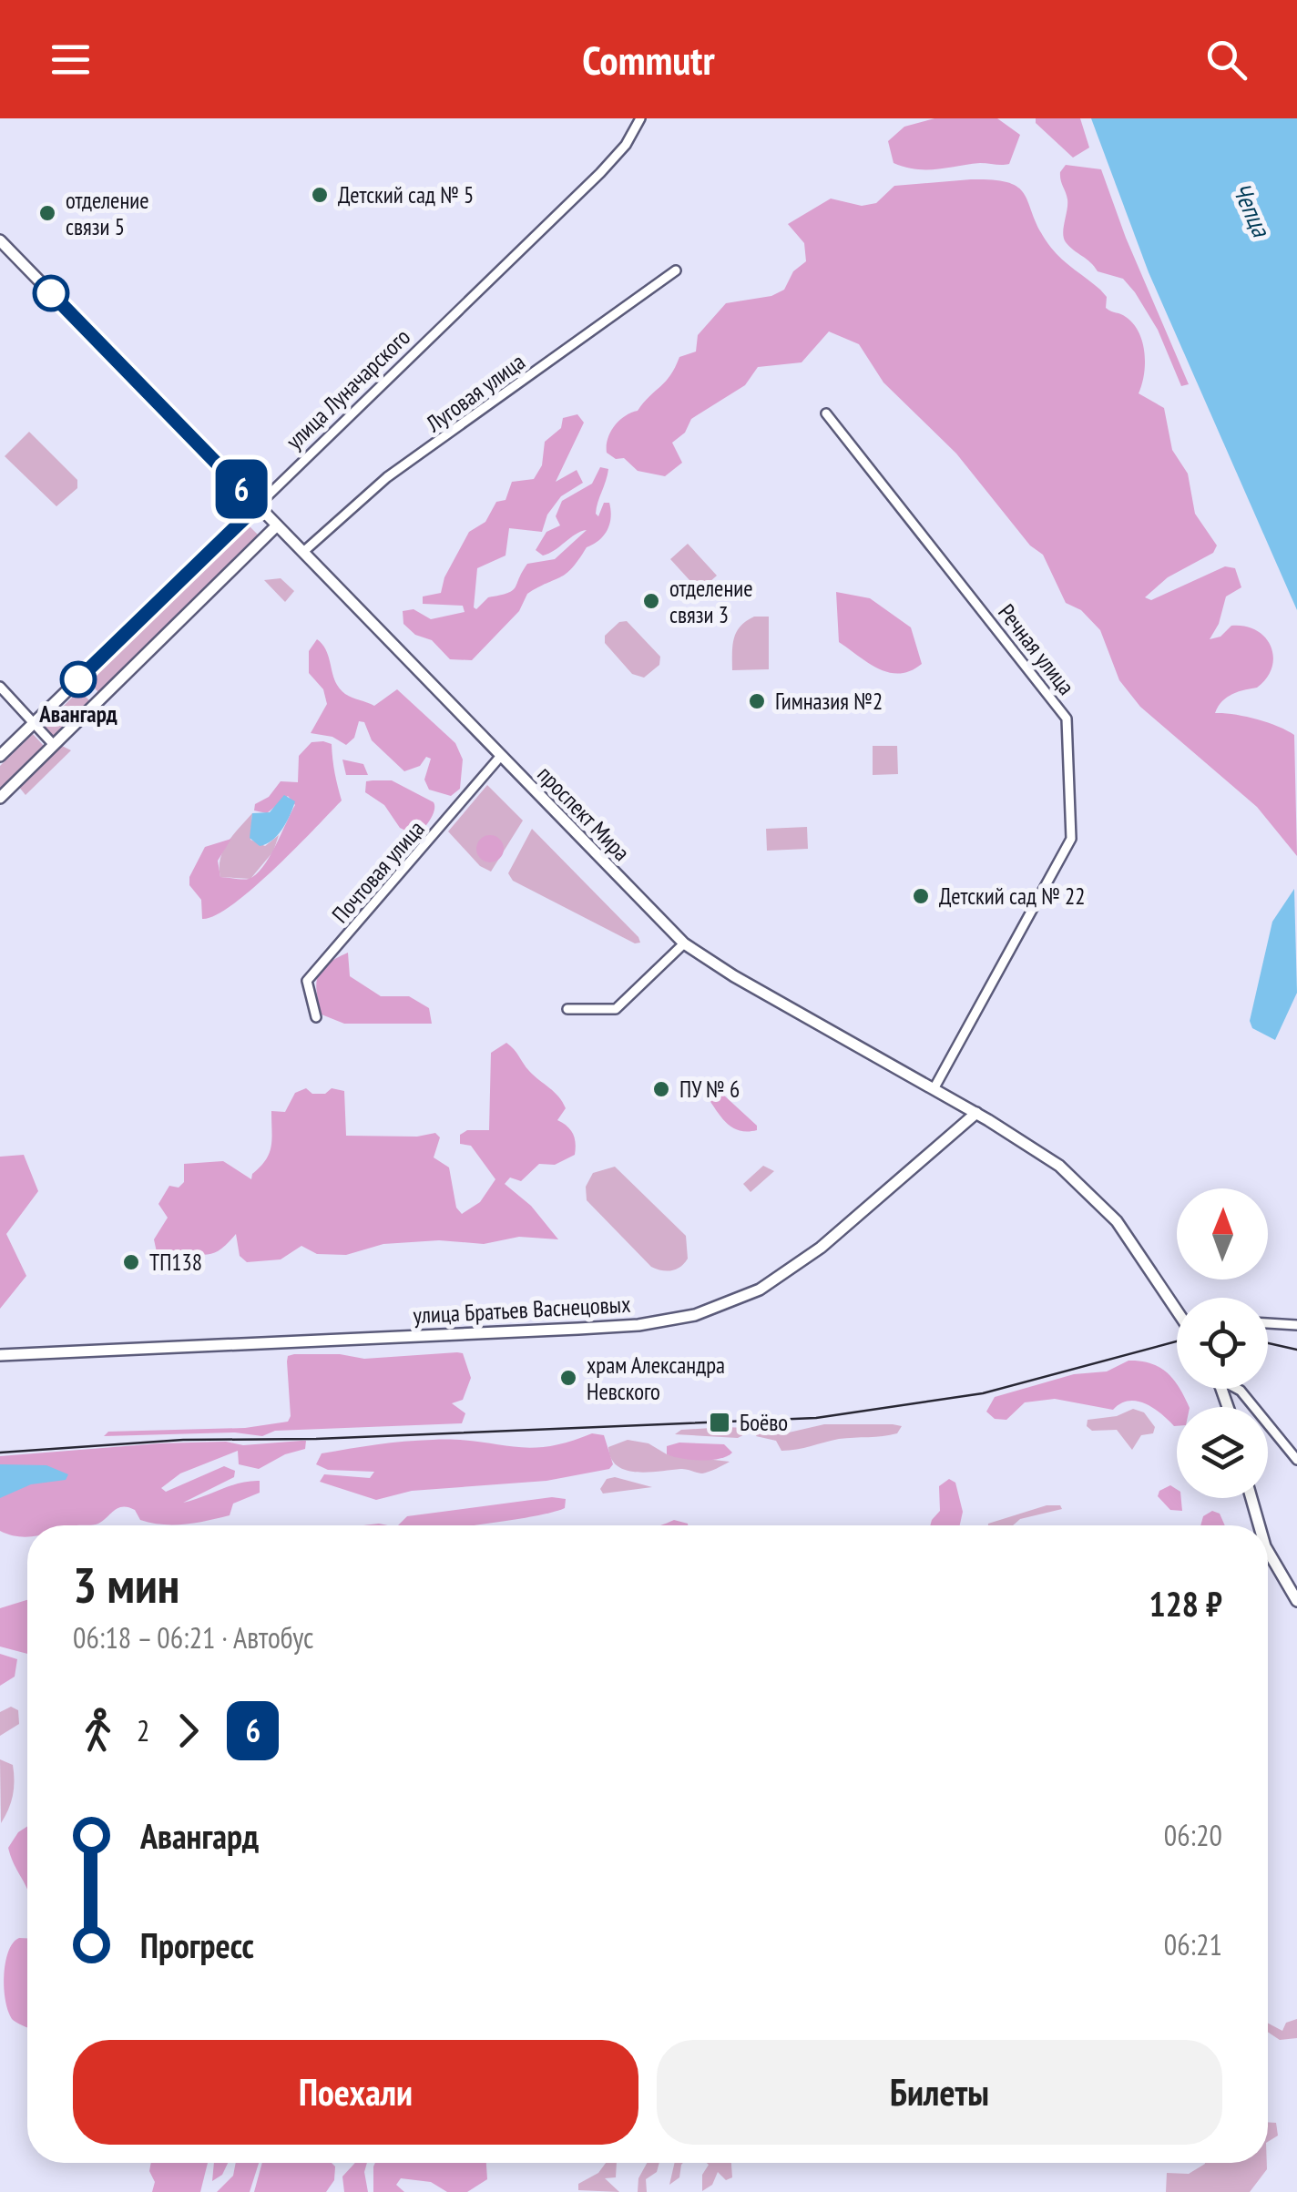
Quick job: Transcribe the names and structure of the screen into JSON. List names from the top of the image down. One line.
{"streets":{"main road":["улица Луначарского","проспект Мира","улица Братьев Васнецовых"],"street":["Луговая улица","Речная улица","Почтовая улица"]},"crossings":[["улица Луначарского","проспект Мира"],["Луговая улица","проспект Мира"],["Речная улица","проспект Мира"],["проспект Мира","Почтовая улица"],["проспект Мира","улица Братьев Васнецовых"]],"water":["Чепца"],"places":{"other":["Детский сад № 5","отделение связи 5","отделение связи 3","Авангард","Гимназия №2","Детский сад № 22","ПУ № 6","ТП138","храм Александра Невского"],"transit":["Боёво"]},"lines":["bus line 6"],"north":"top","page":{"header":"Commutr","on_map":"6","heading":["3 мин","06:18 – 06:21 · Автобус","128 ₽"],"legs":["2","6"],"list":[{"name":"Авангард","value":"06:20"},{"name":"Прогресс","value":"06:21"}],"buttons":["Поехали","Билеты"]}}
